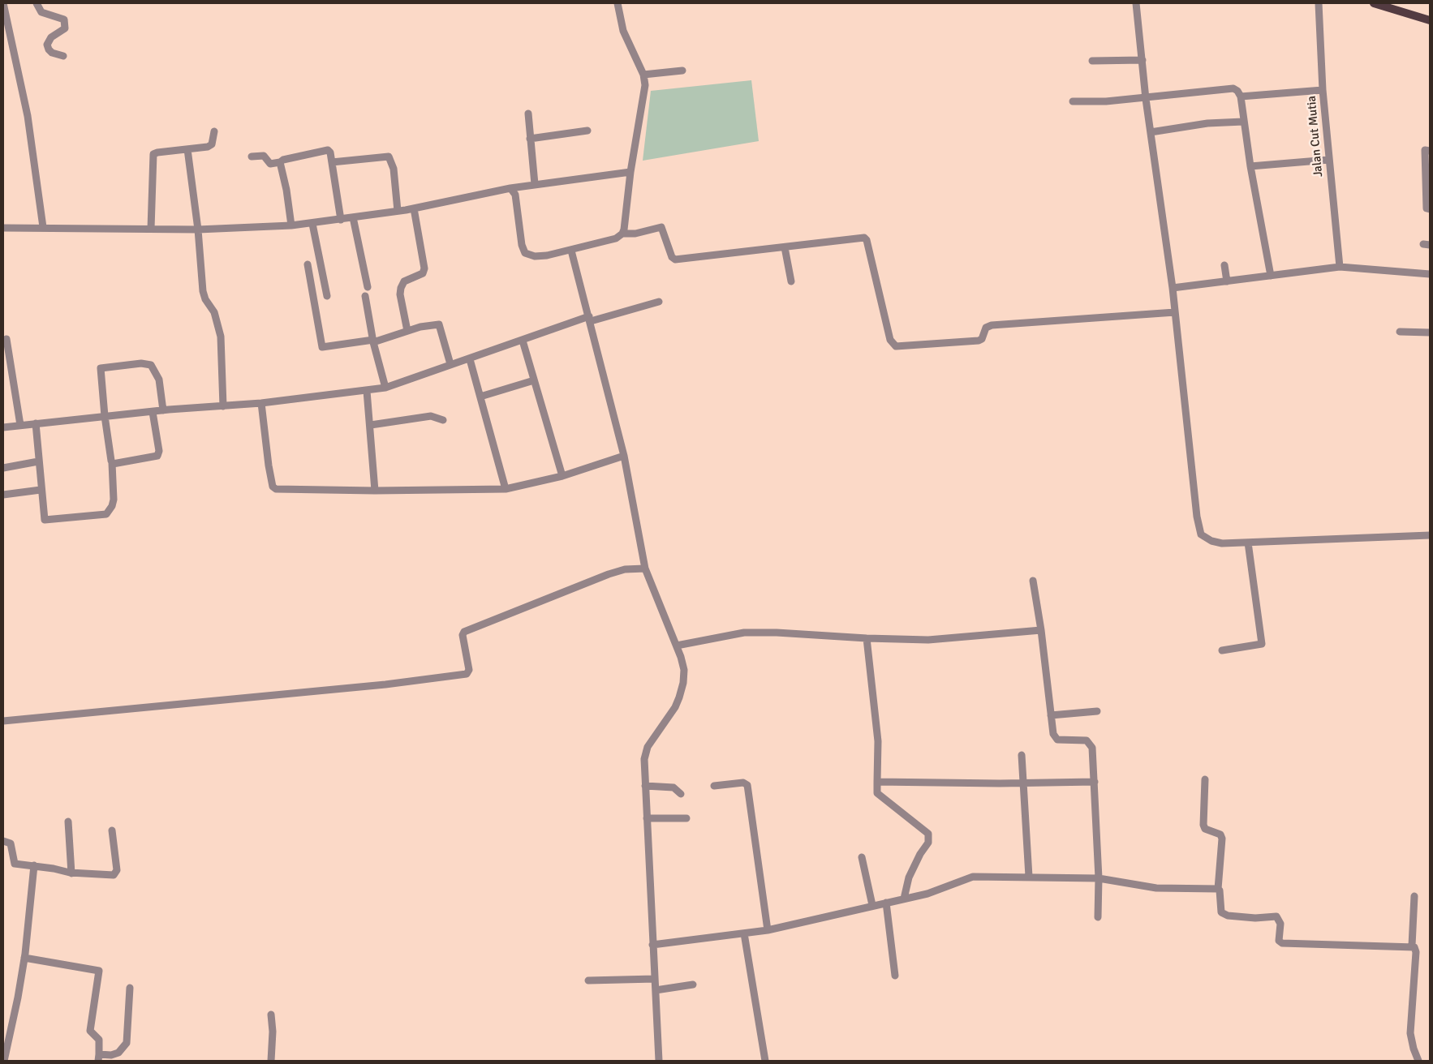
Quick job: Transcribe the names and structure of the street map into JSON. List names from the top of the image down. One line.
{"streets":{"street":["Jalan Cut Mutia"]}}
